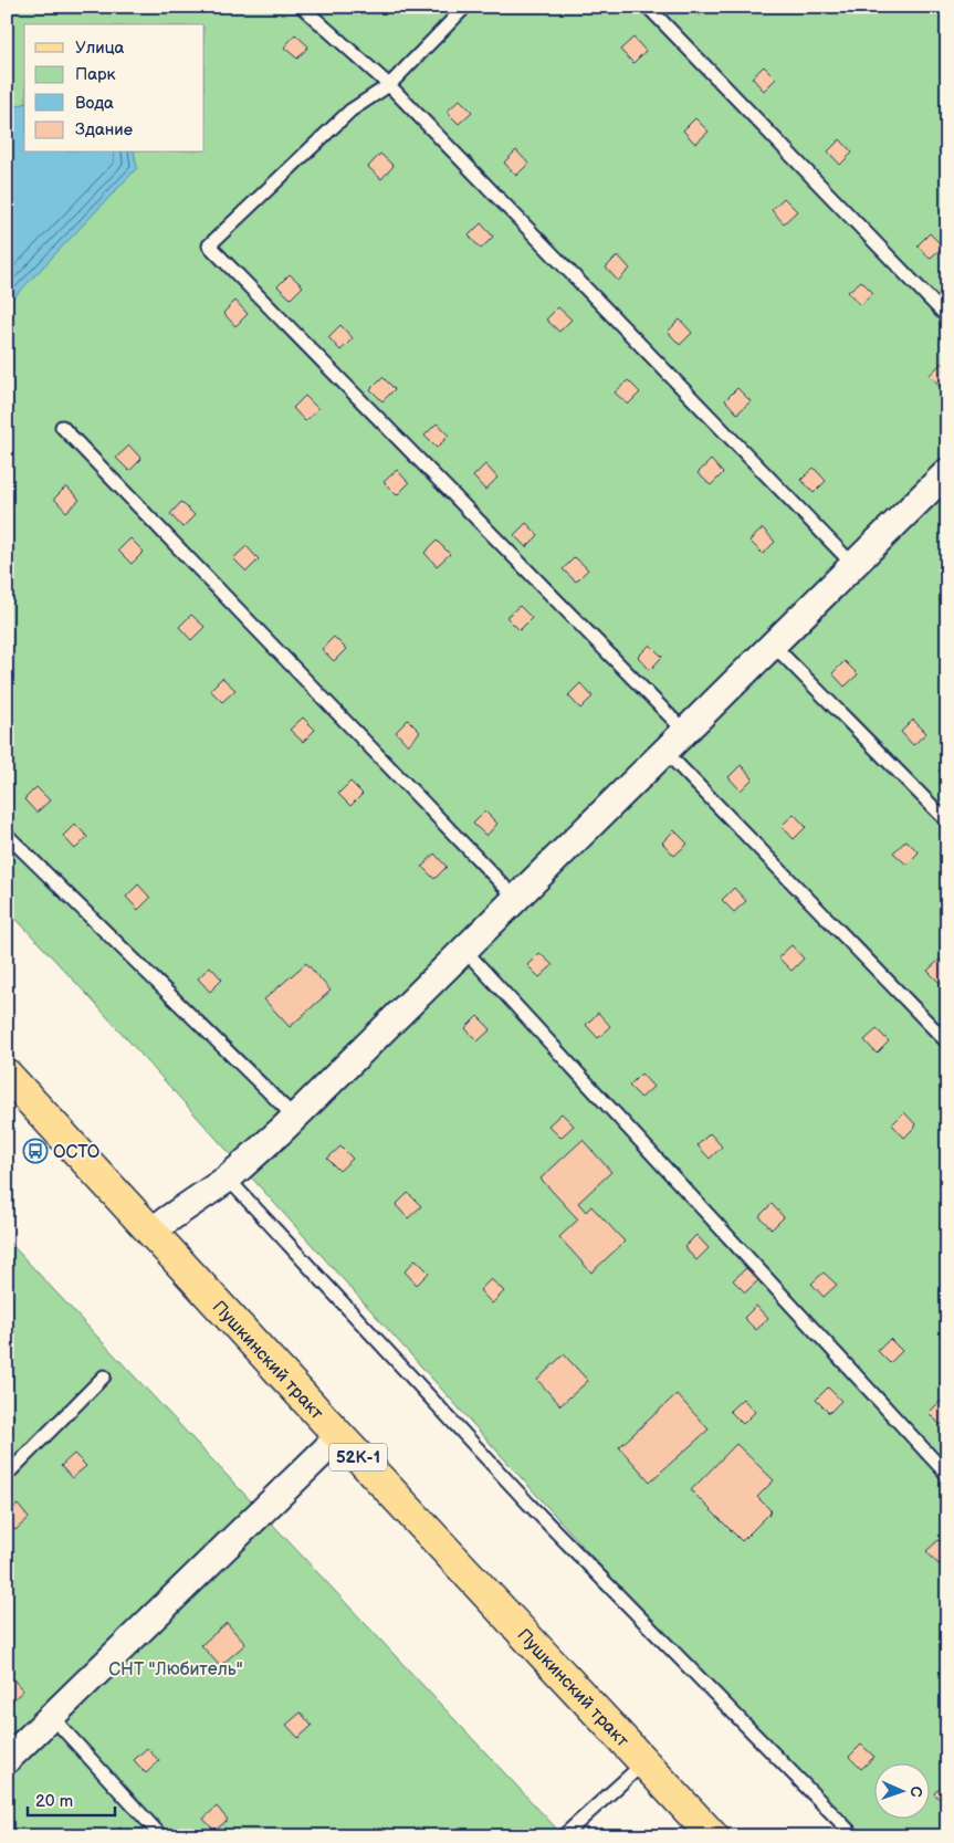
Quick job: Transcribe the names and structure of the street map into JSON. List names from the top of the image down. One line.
{"streets":{"main road":["Пушкинский тракт","52К-1"]},"parks":["СНТ \"Любитель\""],"places":{"bus stop":["ОСТО"]},"legend":["Улица","Парк","Вода","Здание"],"scale_bar":"20 m","north":"right"}
